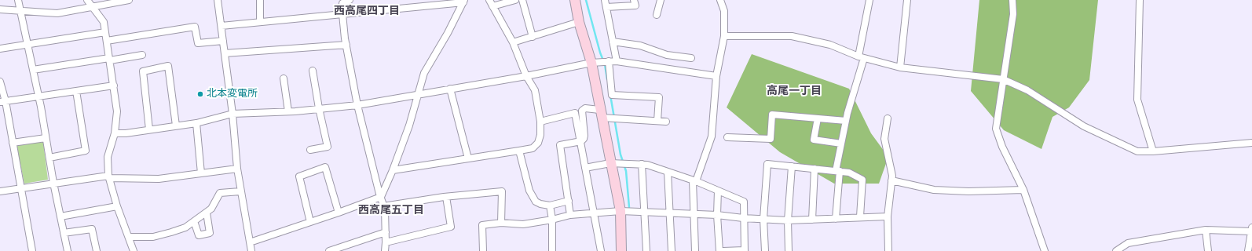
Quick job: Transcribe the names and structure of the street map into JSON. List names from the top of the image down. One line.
{"districts":["西高尾四丁目","高尾一丁目","西高尾五丁目"],"places":["北本変電所"]}
